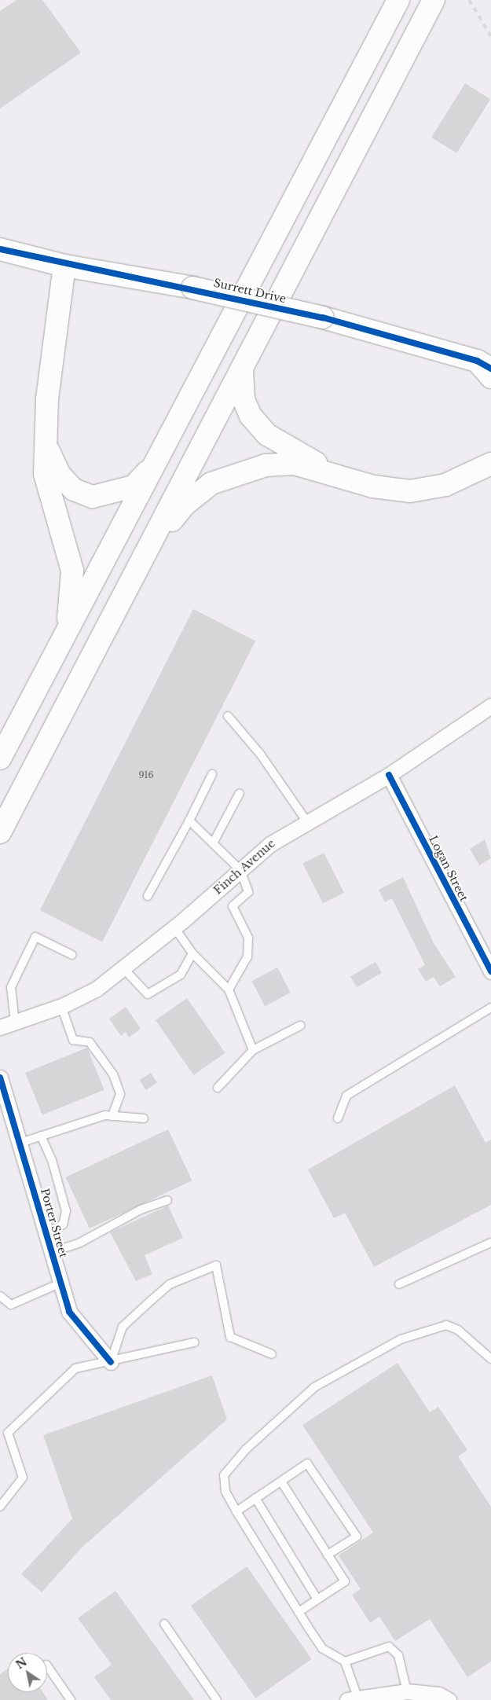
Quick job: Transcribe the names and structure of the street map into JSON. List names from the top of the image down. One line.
{"streets":{"main road":["Surrett Drive"],"street":["Finch Avenue","Logan Street","Porter Street"]},"crossings":[["Finch Avenue","Logan Street"]],"house_numbers":["916"],"north":"top left"}
